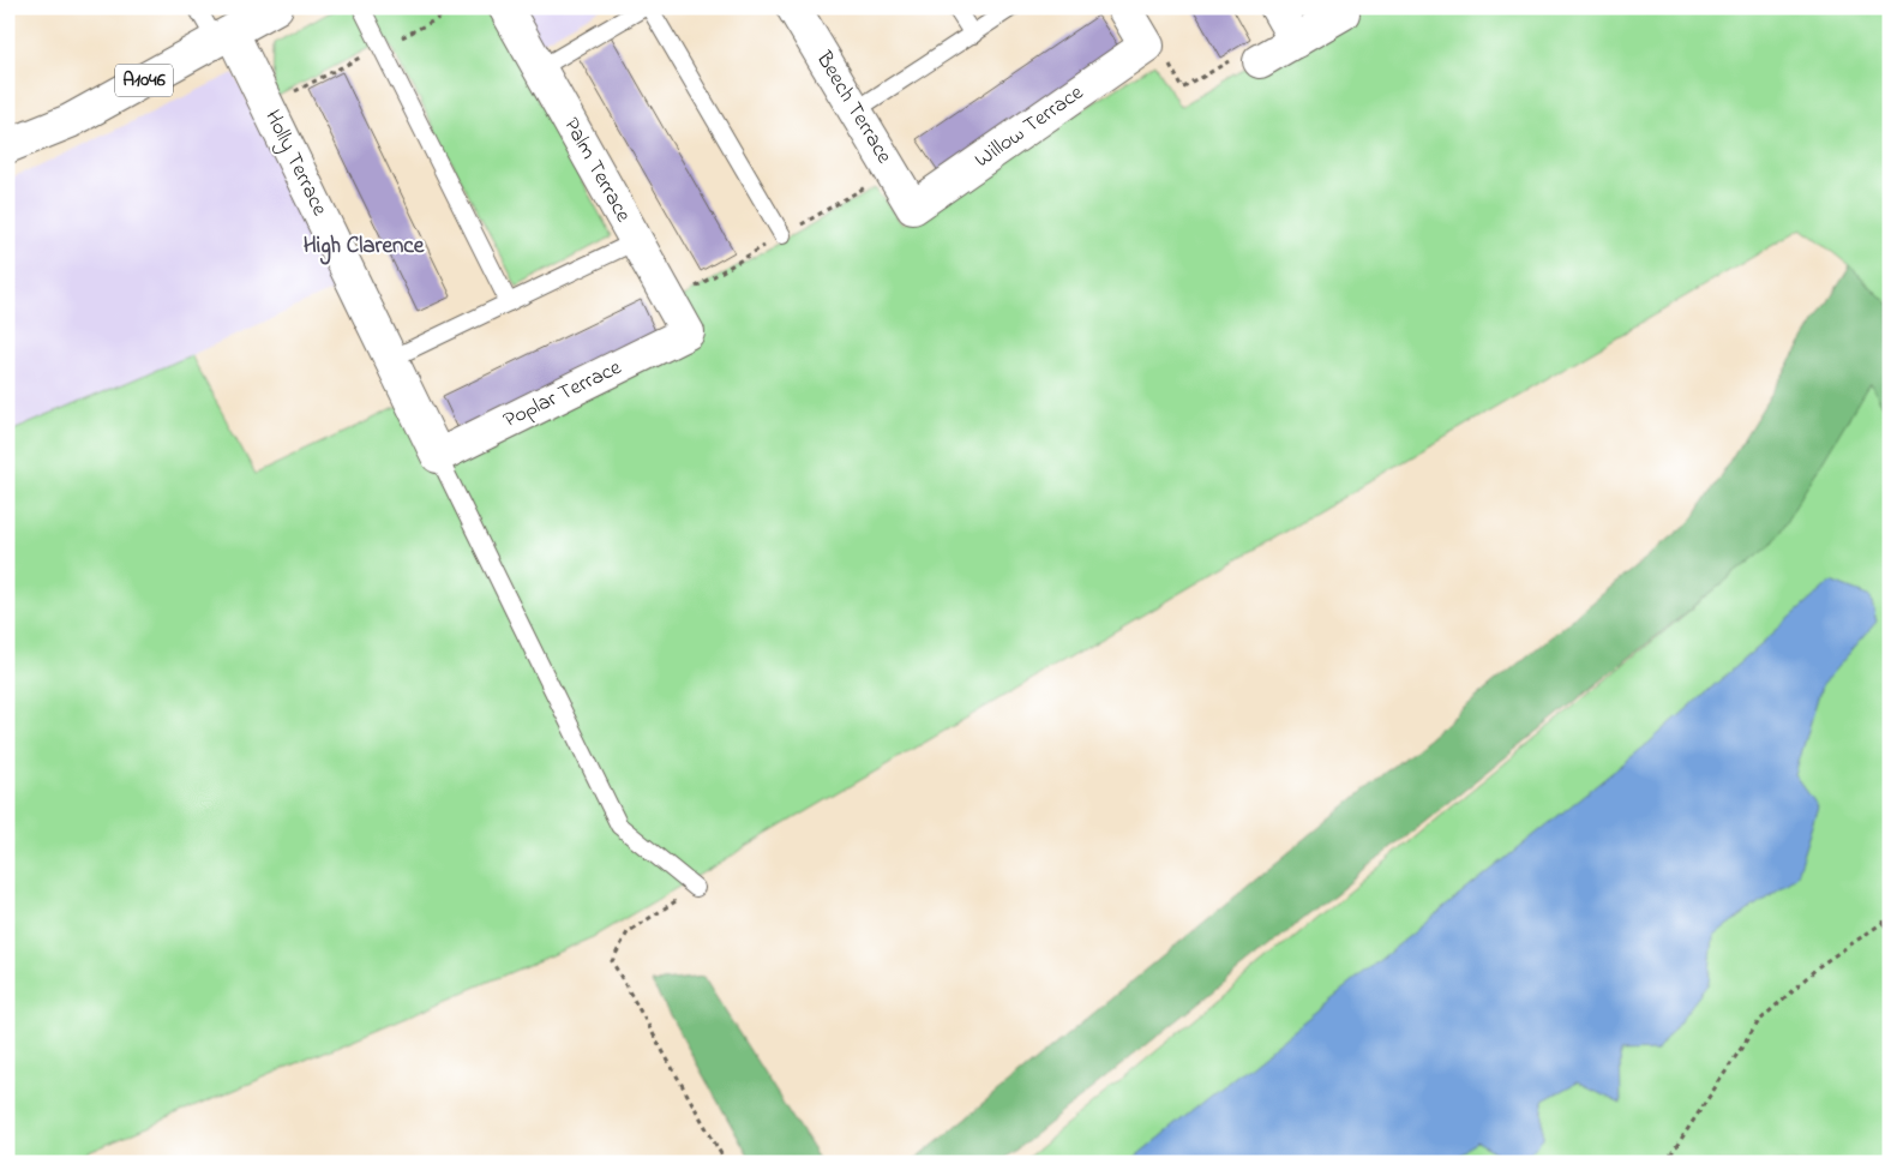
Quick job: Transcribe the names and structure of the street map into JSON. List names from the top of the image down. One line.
{"streets":{"street":["A1046","Beech Terrace","Willow Terrace","Holly Terrace","Palm Terrace","Poplar Terrace"]},"crossings":[["A1046","Holly Terrace"],["Beech Terrace","Willow Terrace"],["Holly Terrace","Poplar Terrace"],["Palm Terrace","Poplar Terrace"]],"districts":["High Clarence"]}
